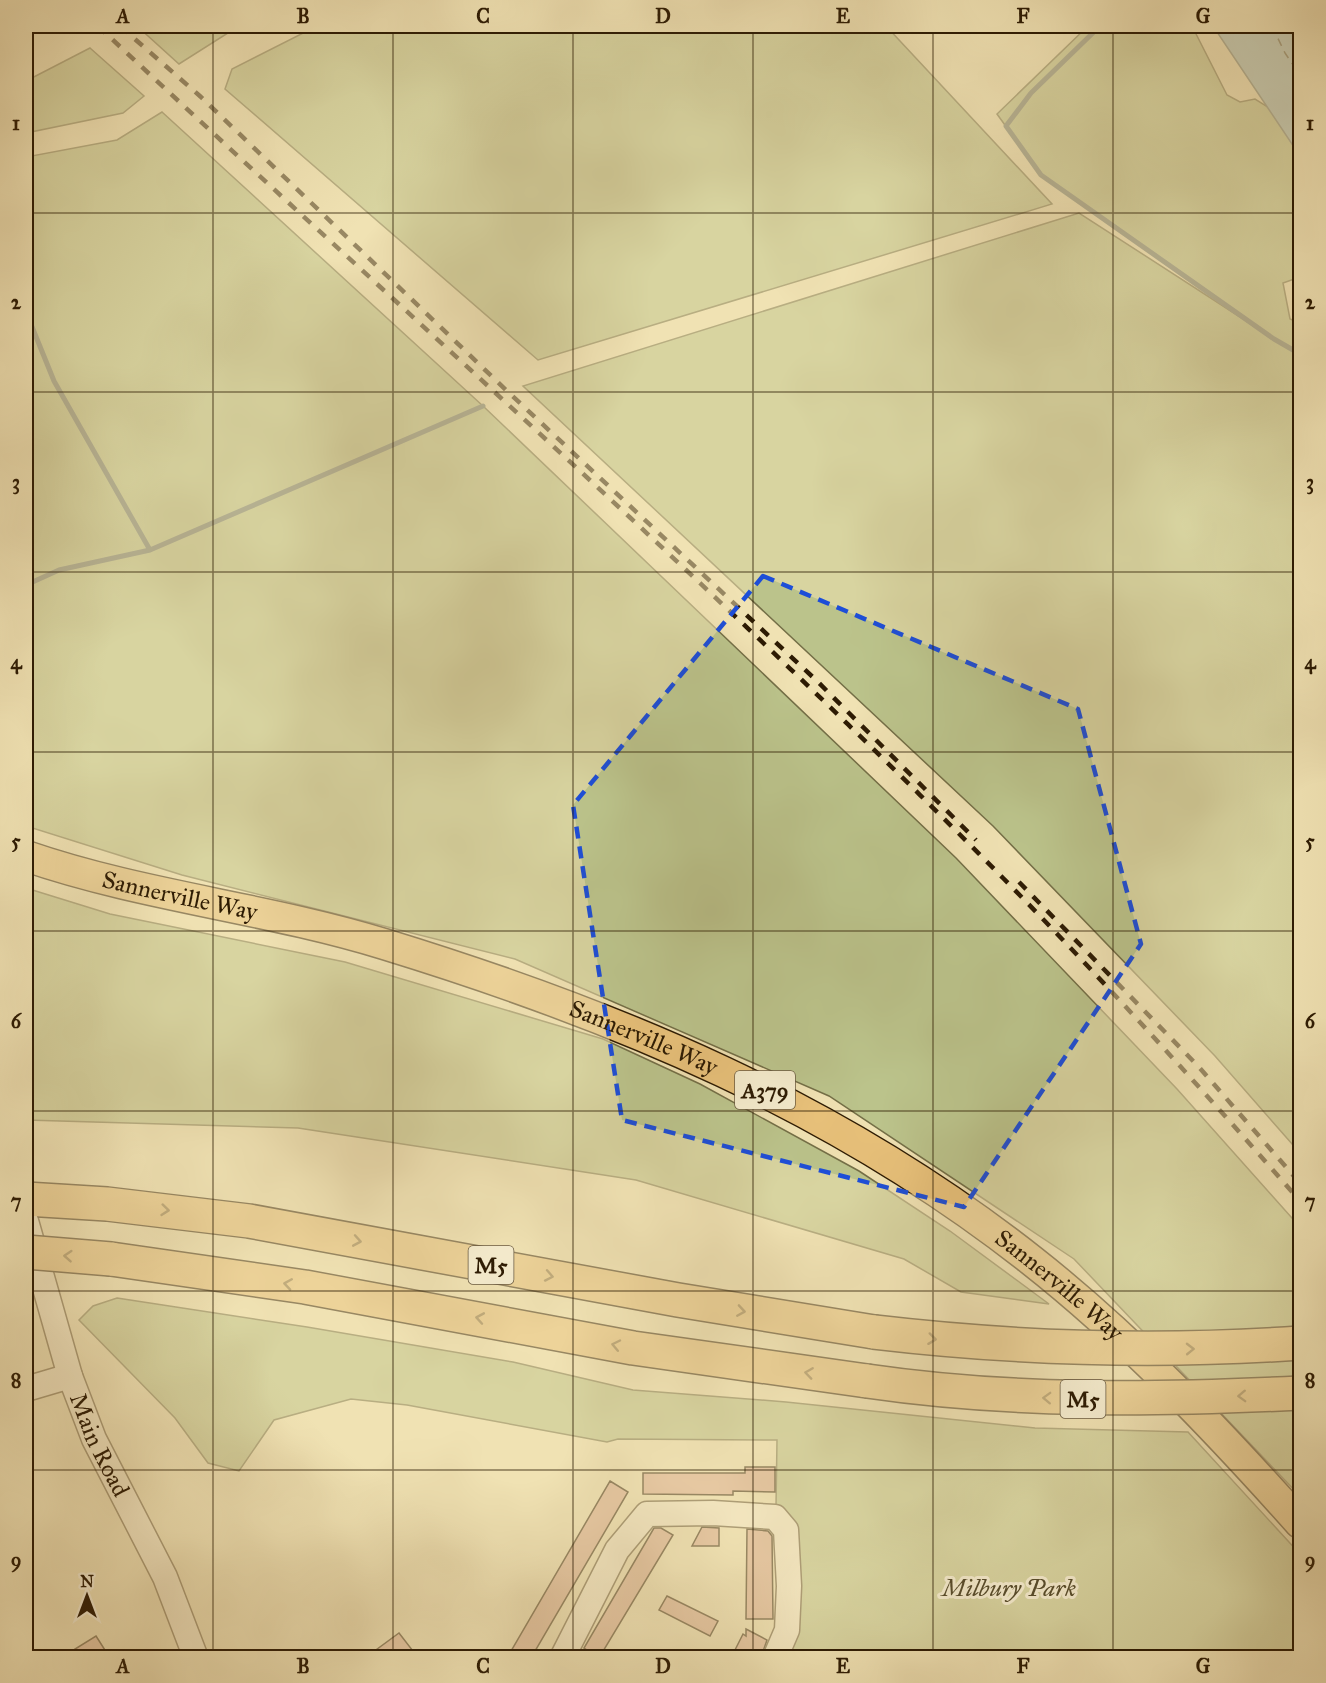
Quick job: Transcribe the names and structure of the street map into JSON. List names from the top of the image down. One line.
{"streets":{"highway":["M5"],"main road":["Sannerville Way","A379"],"street":["Main Road"]},"parks":["Milbury Park"],"north":"top","grid":{"columns":["A","B","C","D","E","F","G"],"rows":["1","2","3","4","5","6","7","8","9"]}}
